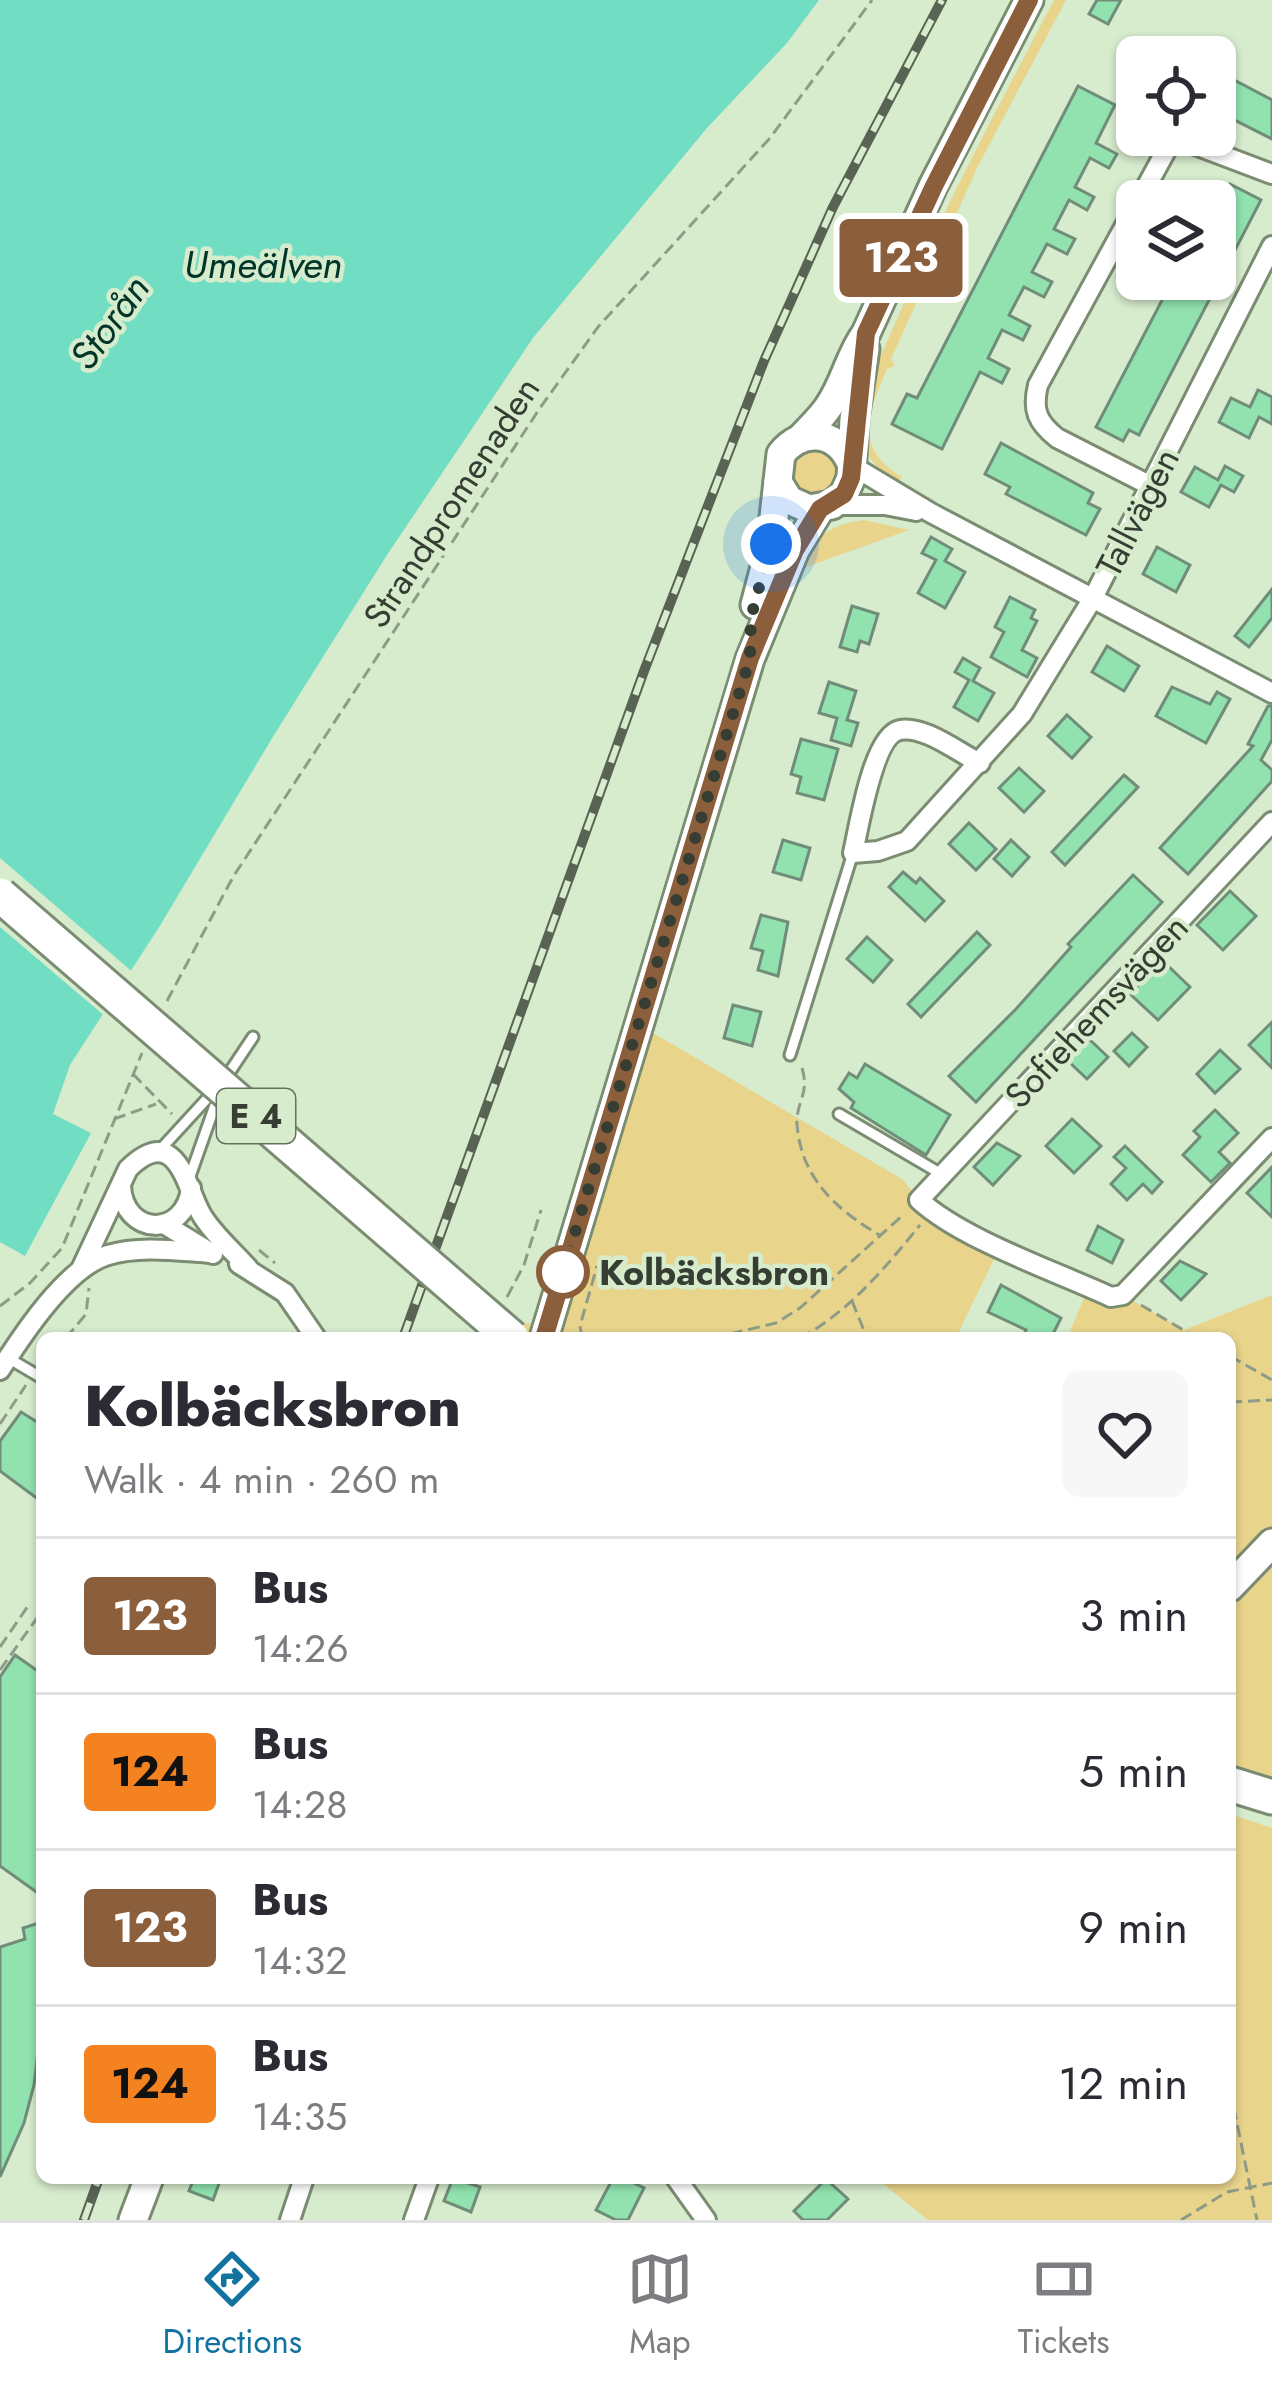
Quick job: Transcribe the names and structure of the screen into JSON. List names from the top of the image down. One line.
{"streets":{"highway":["E 4"],"street":["Tallvägen","Sofiehemsvägen"],"path":["Strandpromenaden"]},"water":["Umeälven","Storån"],"places":["Kolbäcksbron"],"lines":["bus line 123"],"page":{"on_map":"123","heading":["Kolbäcksbron","Walk · 4 min · 260 m"],"list":[{"mark":"123","name":"Bus","note":"14:26","value":"3 min"},{"mark":"124","name":"Bus","note":"14:28","value":"5 min"},{"mark":"123","name":"Bus","note":"14:32","value":"9 min"},{"mark":"124","name":"Bus","note":"14:35","value":"12 min"}],"tabs":["Directions","Map","Tickets"]}}
